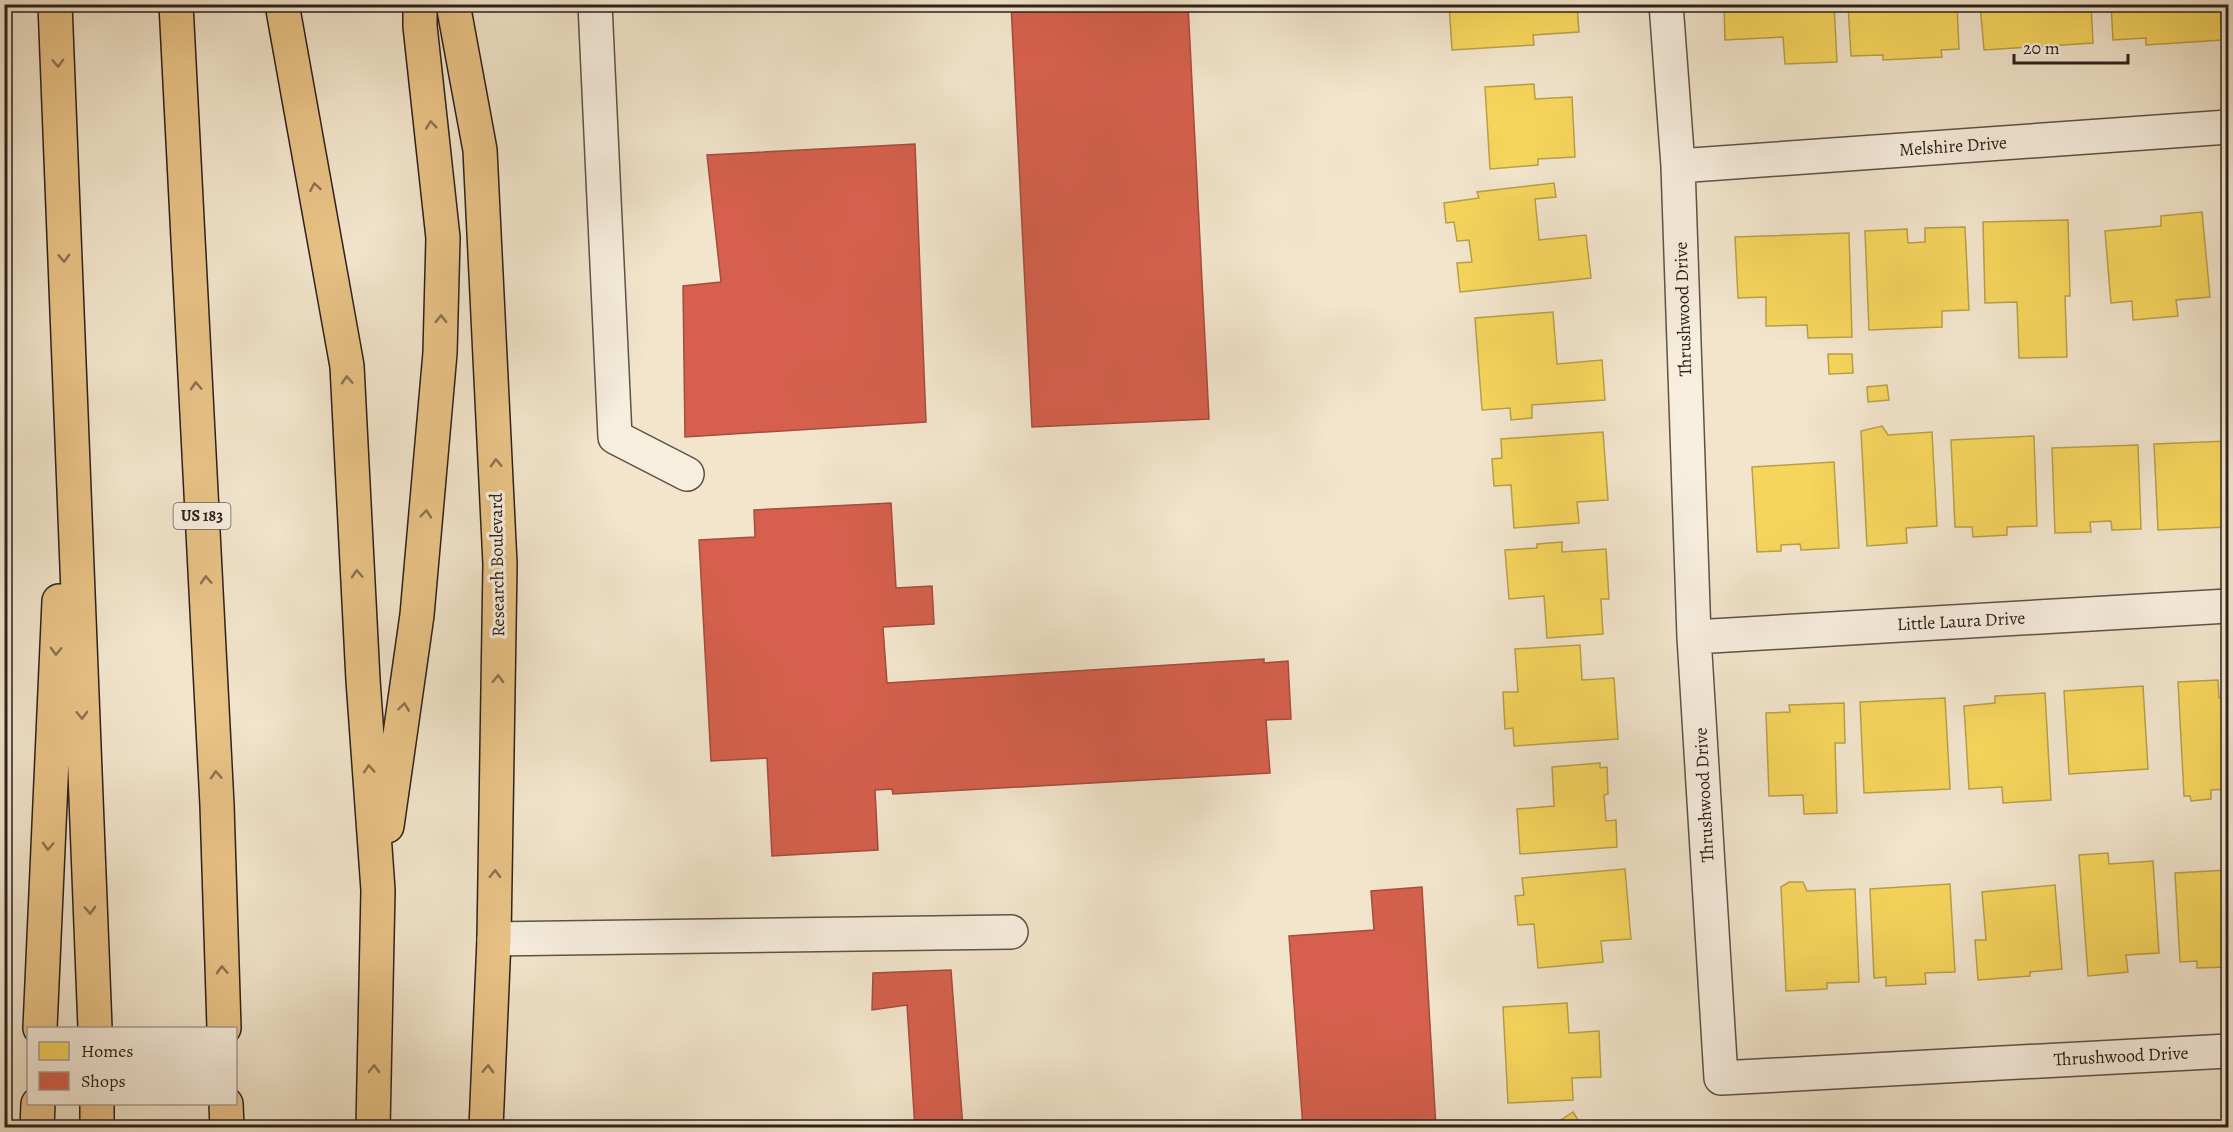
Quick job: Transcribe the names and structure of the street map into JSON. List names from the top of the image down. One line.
{"streets":{"main road":["US 183","Research Boulevard"],"street":["Melshire Drive","Thrushwood Drive","Little Laura Drive"]},"crossings":[["Melshire Drive","Thrushwood Drive"],["Thrushwood Drive","Little Laura Drive"]],"legend":["Homes","Shops"],"scale_bar":"20 m"}
